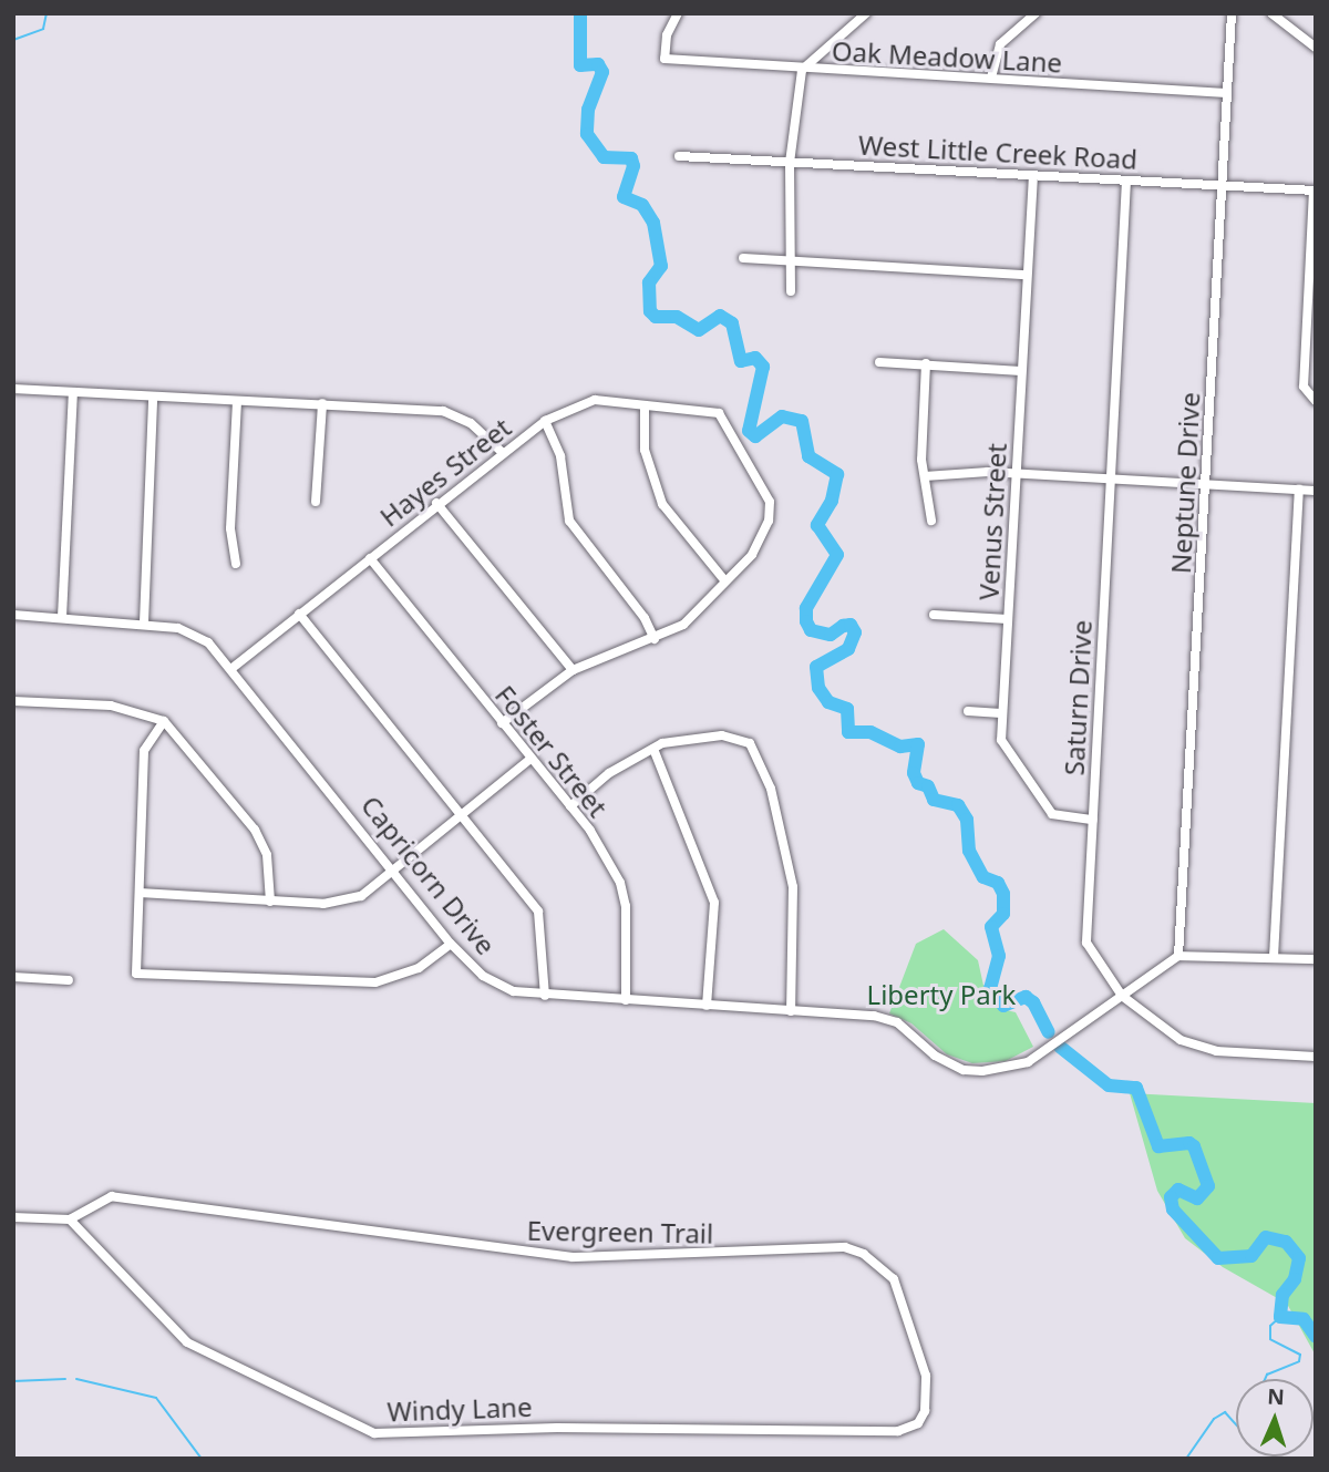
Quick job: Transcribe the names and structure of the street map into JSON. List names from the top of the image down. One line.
{"streets":{"street":["Oak Meadow Lane","West Little Creek Road","Hayes Street","Neptune Drive","Venus Street","Saturn Drive","Foster Street","Capricorn Drive","Evergreen Trail","Windy Lane"]},"crossings":[["Oak Meadow Lane","Neptune Drive"],["West Little Creek Road","Neptune Drive"],["West Little Creek Road","Venus Street"],["West Little Creek Road","Saturn Drive"],["Hayes Street","Foster Street"],["Hayes Street","Capricorn Drive"],["Neptune Drive","Capricorn Drive"],["Venus Street","Saturn Drive"],["Saturn Drive","Capricorn Drive"],["Foster Street","Capricorn Drive"],["Evergreen Trail","Windy Lane"]],"parks":["Liberty Park"],"north":"top"}
